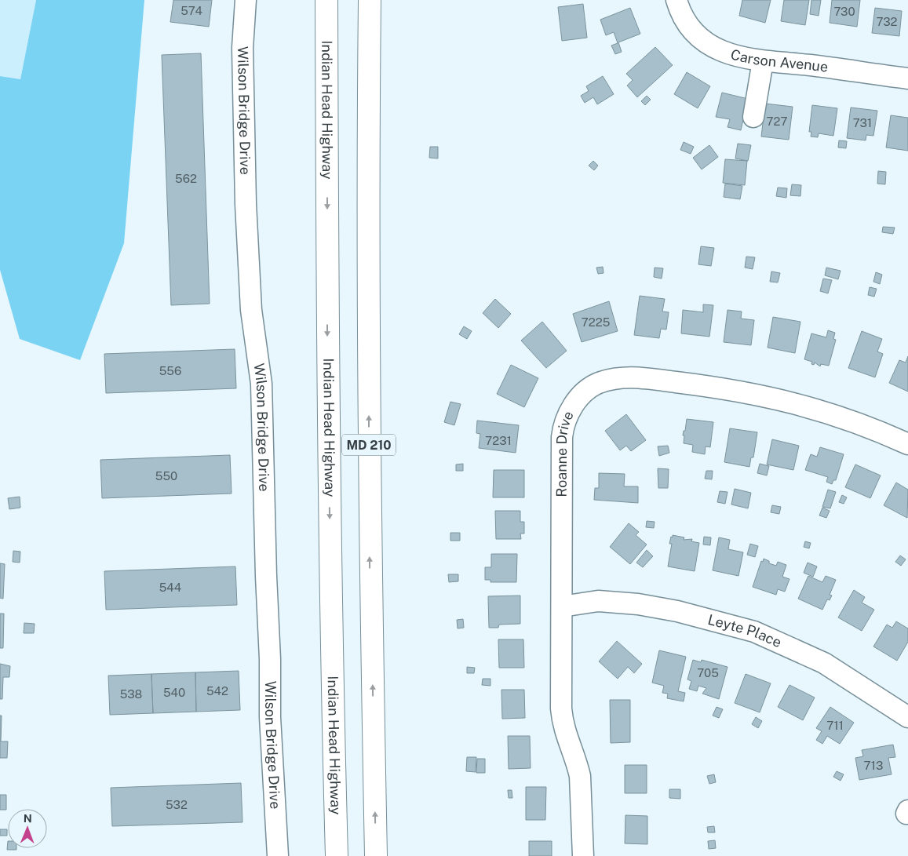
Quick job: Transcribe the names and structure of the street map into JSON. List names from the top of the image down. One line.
{"streets":{"highway":["Indian Head Highway","MD 210"],"street":["Carson Avenue","Wilson Bridge Drive","Roanne Drive","Leyte Place"]},"crossings":[["Roanne Drive","Leyte Place"]],"house_numbers":["574","730","732","727","731","562","7225","556","7231","550","544","705","542","540","538","711","713","532"],"north":"top"}
